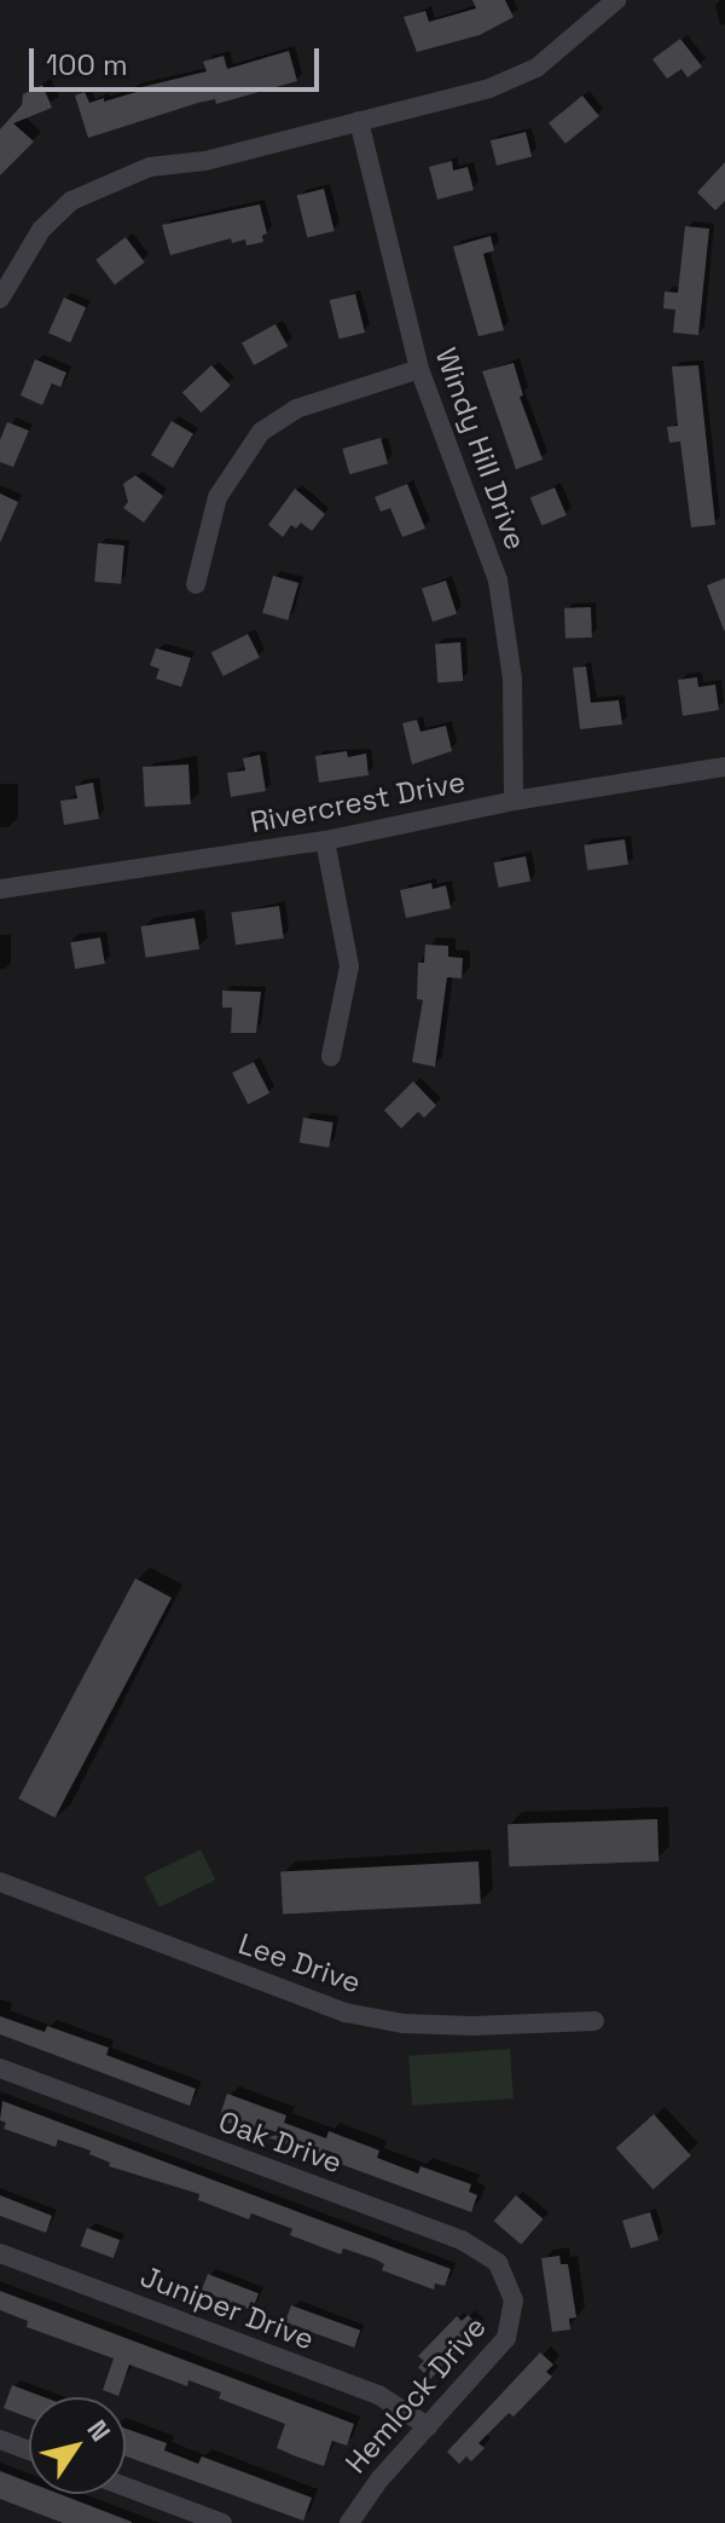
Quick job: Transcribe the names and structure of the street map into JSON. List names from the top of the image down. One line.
{"streets":{"street":["Windy Hill Drive","Rivercrest Drive","Lee Drive","Oak Drive","Juniper Drive","Hemlock Drive"]},"crossings":[["Windy Hill Drive","Rivercrest Drive"],["Oak Drive","Hemlock Drive"],["Juniper Drive","Hemlock Drive"]],"scale_bar":"100 m","north":"top right"}
